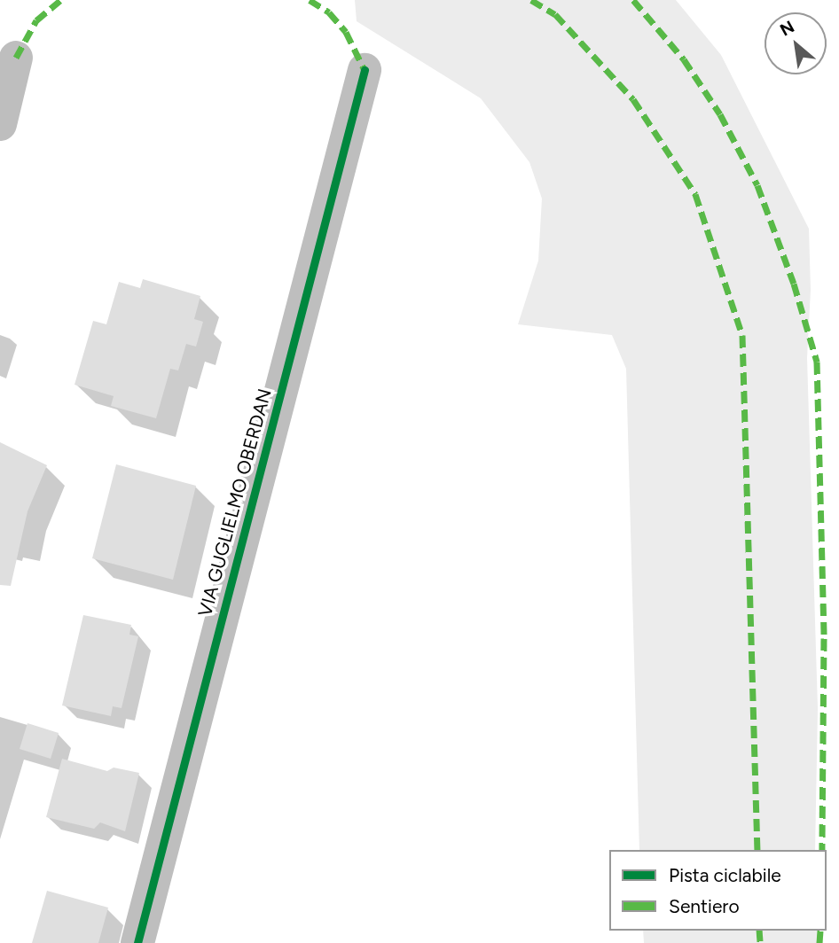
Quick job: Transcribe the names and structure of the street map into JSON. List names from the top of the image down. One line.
{"streets":{"street":["VIA GUGLIELMO OBERDAN"]},"legend":["Pista ciclabile","Sentiero"],"north":"top left"}
